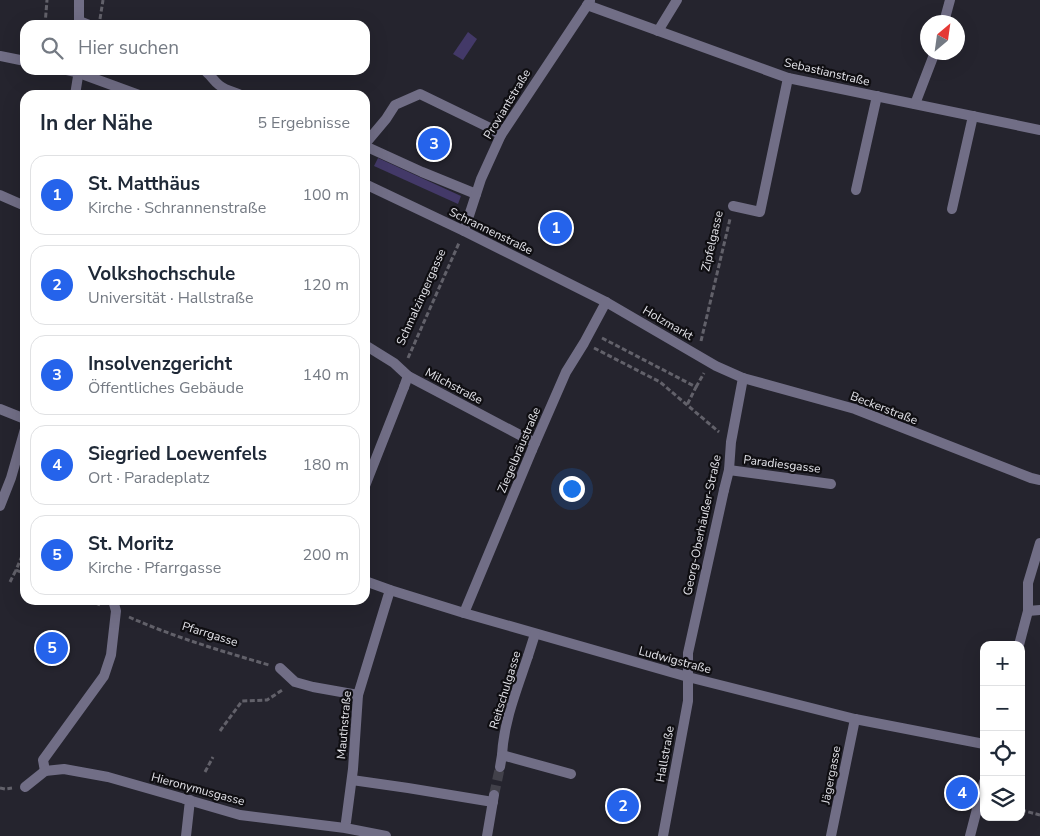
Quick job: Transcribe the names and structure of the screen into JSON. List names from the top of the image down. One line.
{"streets":{"street":["Sebastianstraße","Proviantstraße","Schrannenstraße","Zipfelgasse","Holzmarkt","Milchstraße","Beckerstraße","Ziegelbräustraße","Paradiesgasse","Georg-Oberhäußer-Straße","Ludwigstraße","Reitschulgasse","Mauthstraße","Hallstraße","Jägergasse","Hieronymusgasse"],"path":["Schmalzingergasse","Pfarrgasse"]},"crossings":[["Sebastianstraße","Proviantstraße"],["Sebastianstraße","Zipfelgasse"],["Proviantstraße","Schrannenstraße"],["Proviantstraße","Schmalzingergasse"],["Schrannenstraße","Schmalzingergasse"],["Schrannenstraße","Holzmarkt"],["Schrannenstraße","Ziegelbräustraße"],["Zipfelgasse","Holzmarkt"],["Schmalzingergasse","Milchstraße"],["Holzmarkt","Beckerstraße"],["Holzmarkt","Ziegelbräustraße"],["Milchstraße","Ziegelbräustraße"],["Beckerstraße","Georg-Oberhäußer-Straße"],["Ziegelbräustraße","Ludwigstraße"],["Paradiesgasse","Georg-Oberhäußer-Straße"],["Georg-Oberhäußer-Straße","Ludwigstraße"],["Georg-Oberhäußer-Straße","Hallstraße"],["Ludwigstraße","Reitschulgasse"],["Ludwigstraße","Mauthstraße"],["Ludwigstraße","Hallstraße"],["Ludwigstraße","Jägergasse"],["Mauthstraße","Hieronymusgasse"]],"north":"top right","page":{"search":"Hier suchen","heading":["In der Nähe","5 Ergebnisse"],"pins":["3","1","5","4","2"],"list":[{"mark":"1","name":"St. Matthäus","note":"Kirche · Schrannenstraße","value":"100 m"},{"mark":"2","name":"Volkshochschule","note":"Universität · Hallstraße","value":"120 m"},{"mark":"3","name":"Insolvenzgericht","note":"Öffentliches Gebäude","value":"140 m"},{"mark":"4","name":"Siegried Loewenfels","note":"Ort · Paradeplatz","value":"180 m"},{"mark":"5","name":"St. Moritz","note":"Kirche · Pfarrgasse","value":"200 m"}],"map_buttons":["+","−"]}}
